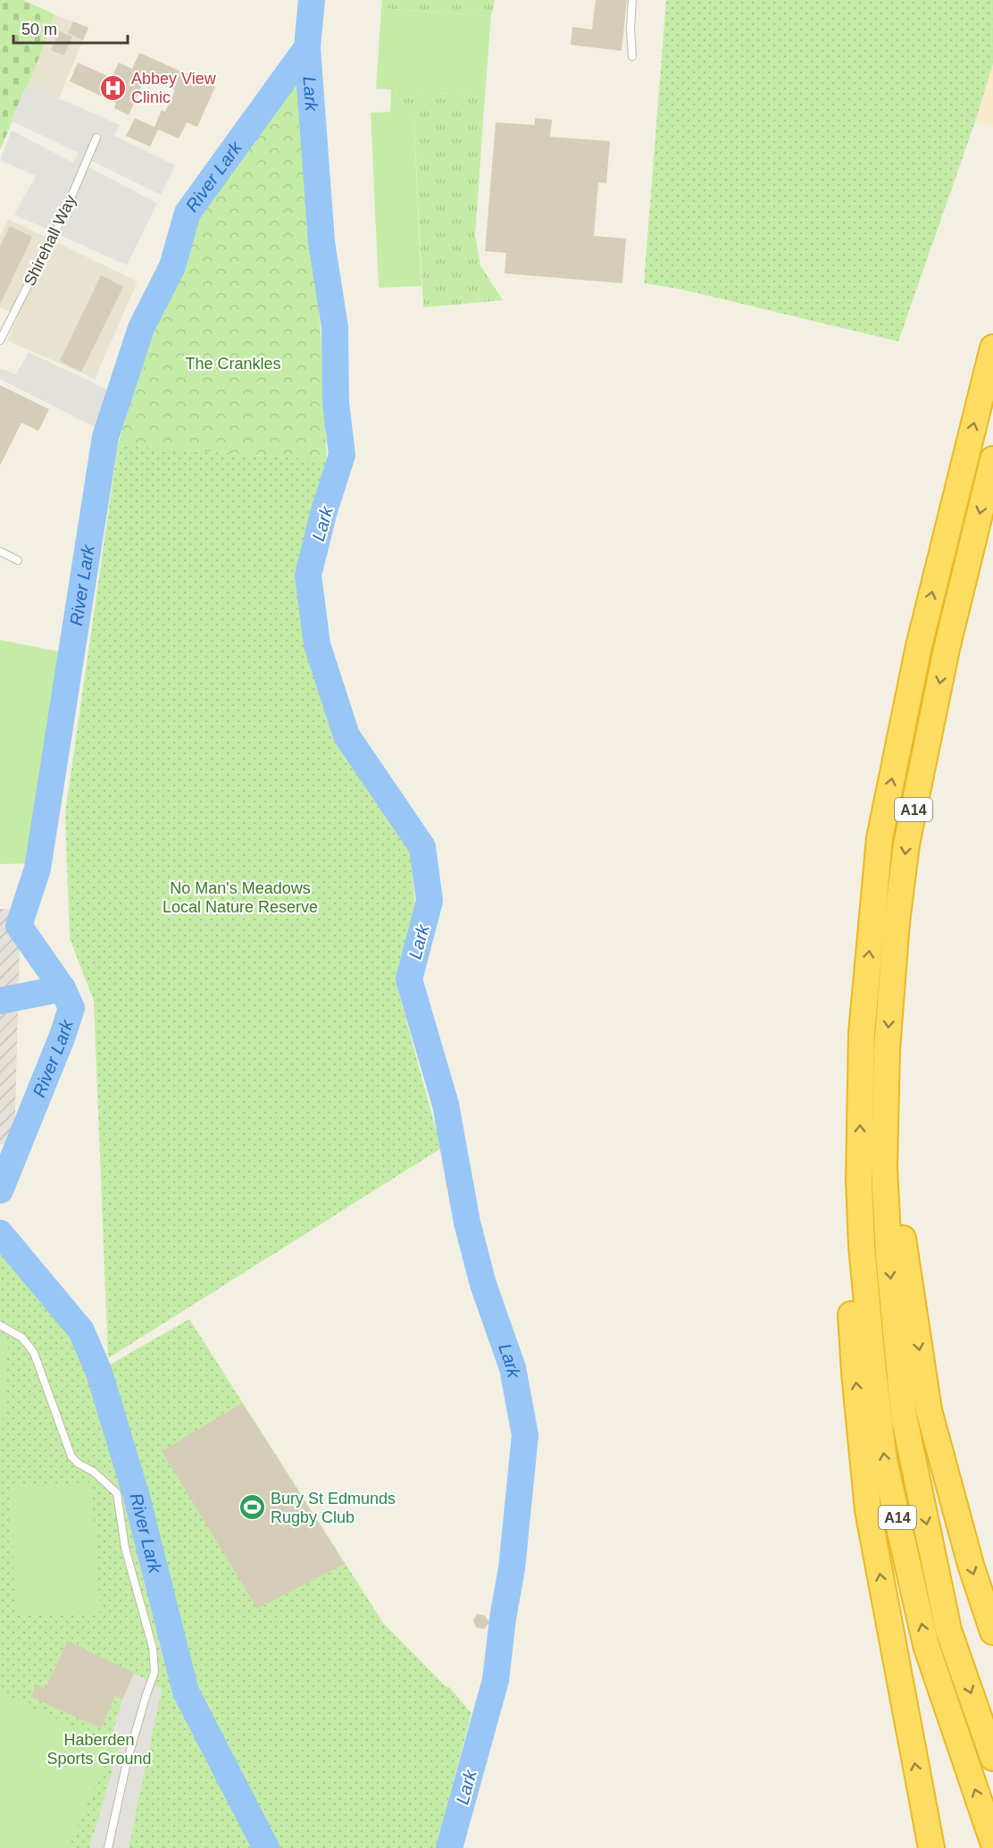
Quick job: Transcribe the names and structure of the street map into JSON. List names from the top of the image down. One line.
{"streets":{"highway":["A14"],"lane":["Shirehall Way"]},"water":["Lark","River Lark"],"parks":["The Crankles","No Man's Meadows Local Nature Reserve","Haberden Sports Ground"],"places":{"hospital":["Abbey View Clinic"],"sports":["Bury St Edmunds Rugby Club"]},"scale_bar":"50 m"}
